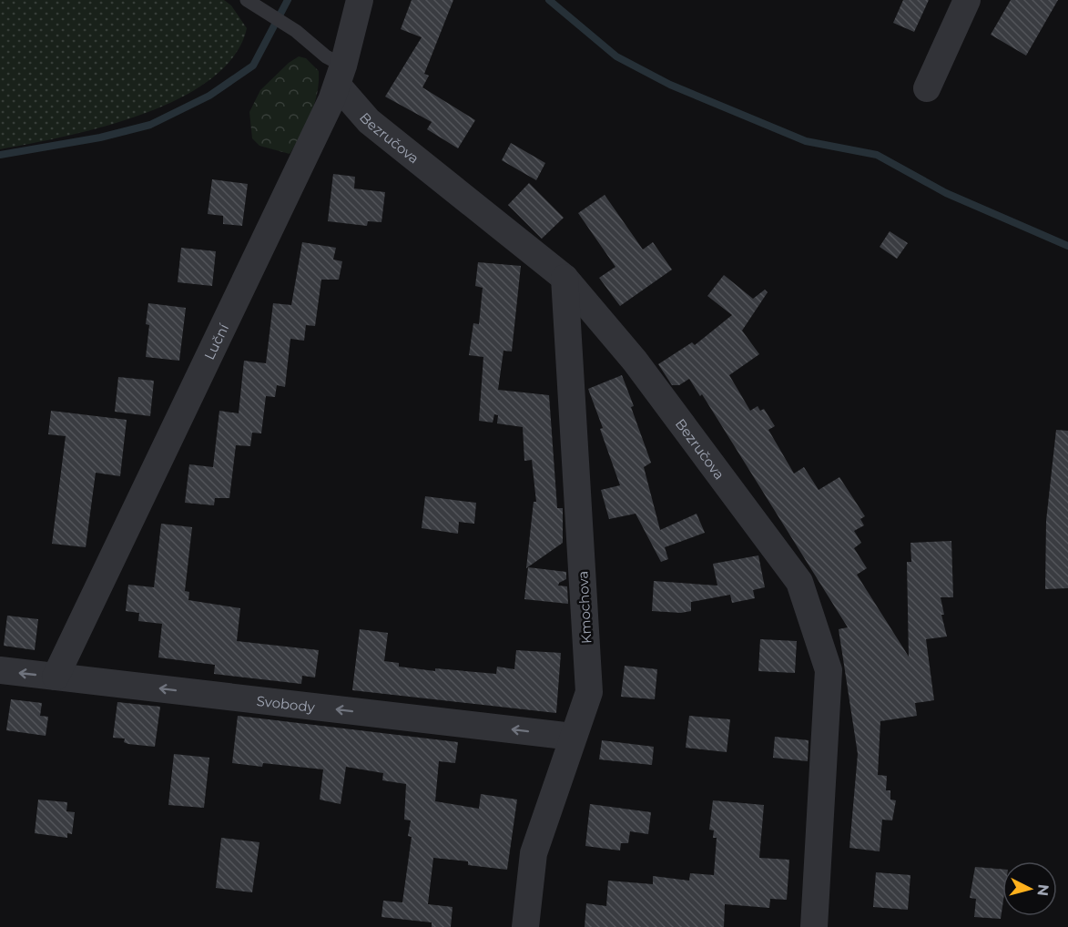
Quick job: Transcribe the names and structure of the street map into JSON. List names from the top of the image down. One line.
{"streets":{"street":["Bezručova","Luční","Kmochova","Svobody"]},"crossings":[["Bezručova","Luční"],["Bezručova","Kmochova"],["Luční","Svobody"],["Kmochova","Svobody"]],"one_way":["Svobody"],"north":"right"}
